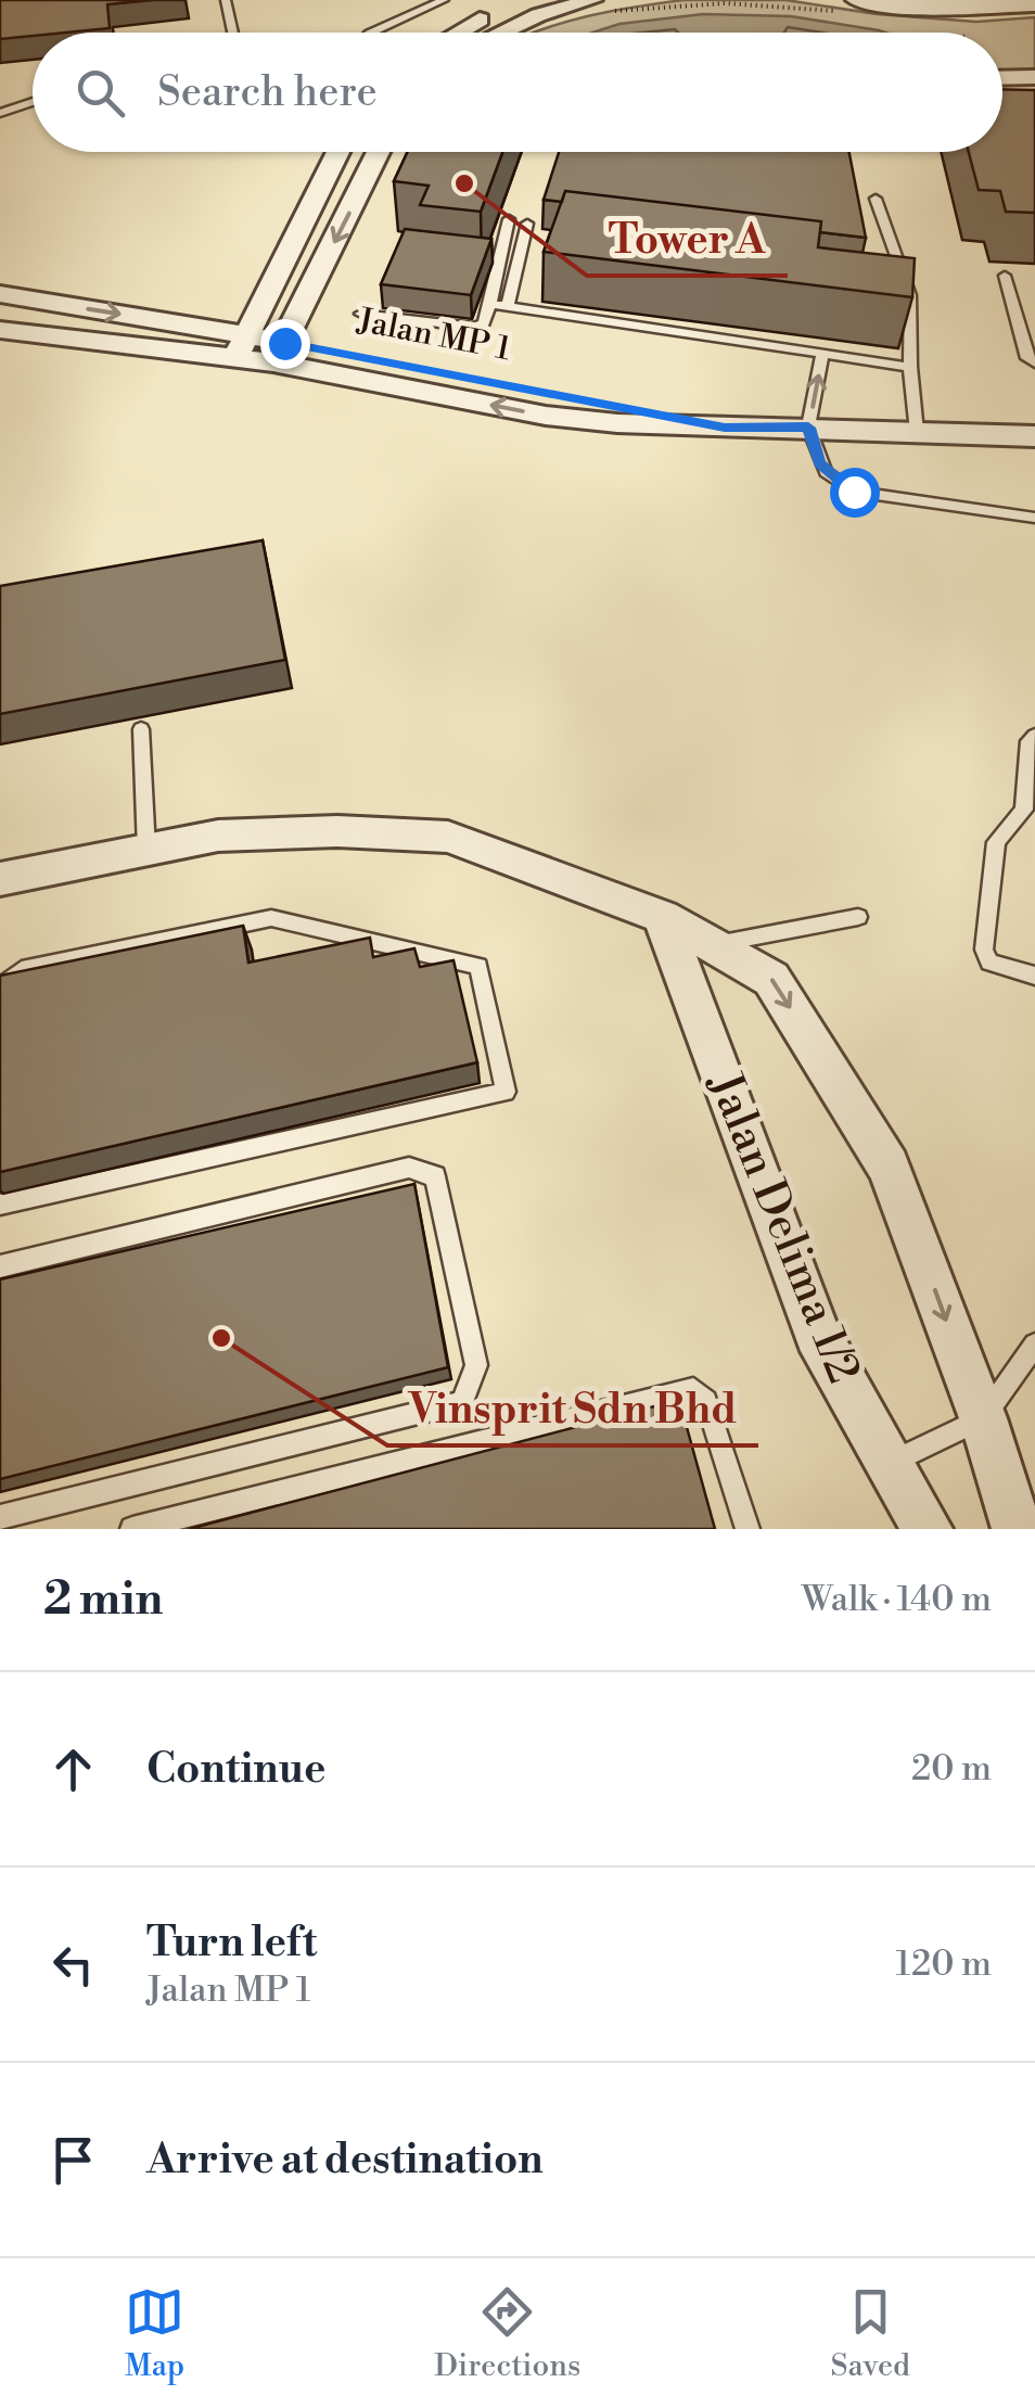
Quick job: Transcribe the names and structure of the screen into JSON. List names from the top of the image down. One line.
{"streets":{"street":["Jalan MP 1","Jalan Delima 1/2"]},"places":["Tower A","Vinsprit Sdn Bhd"],"page":{"search":"Search here","heading":["2 min","Walk · 140 m"],"list":[["Continue","20 m"],["Turn left","Jalan MP 1","120 m"],"Arrive at destination"],"nav":["Map","Directions","Saved"]}}
